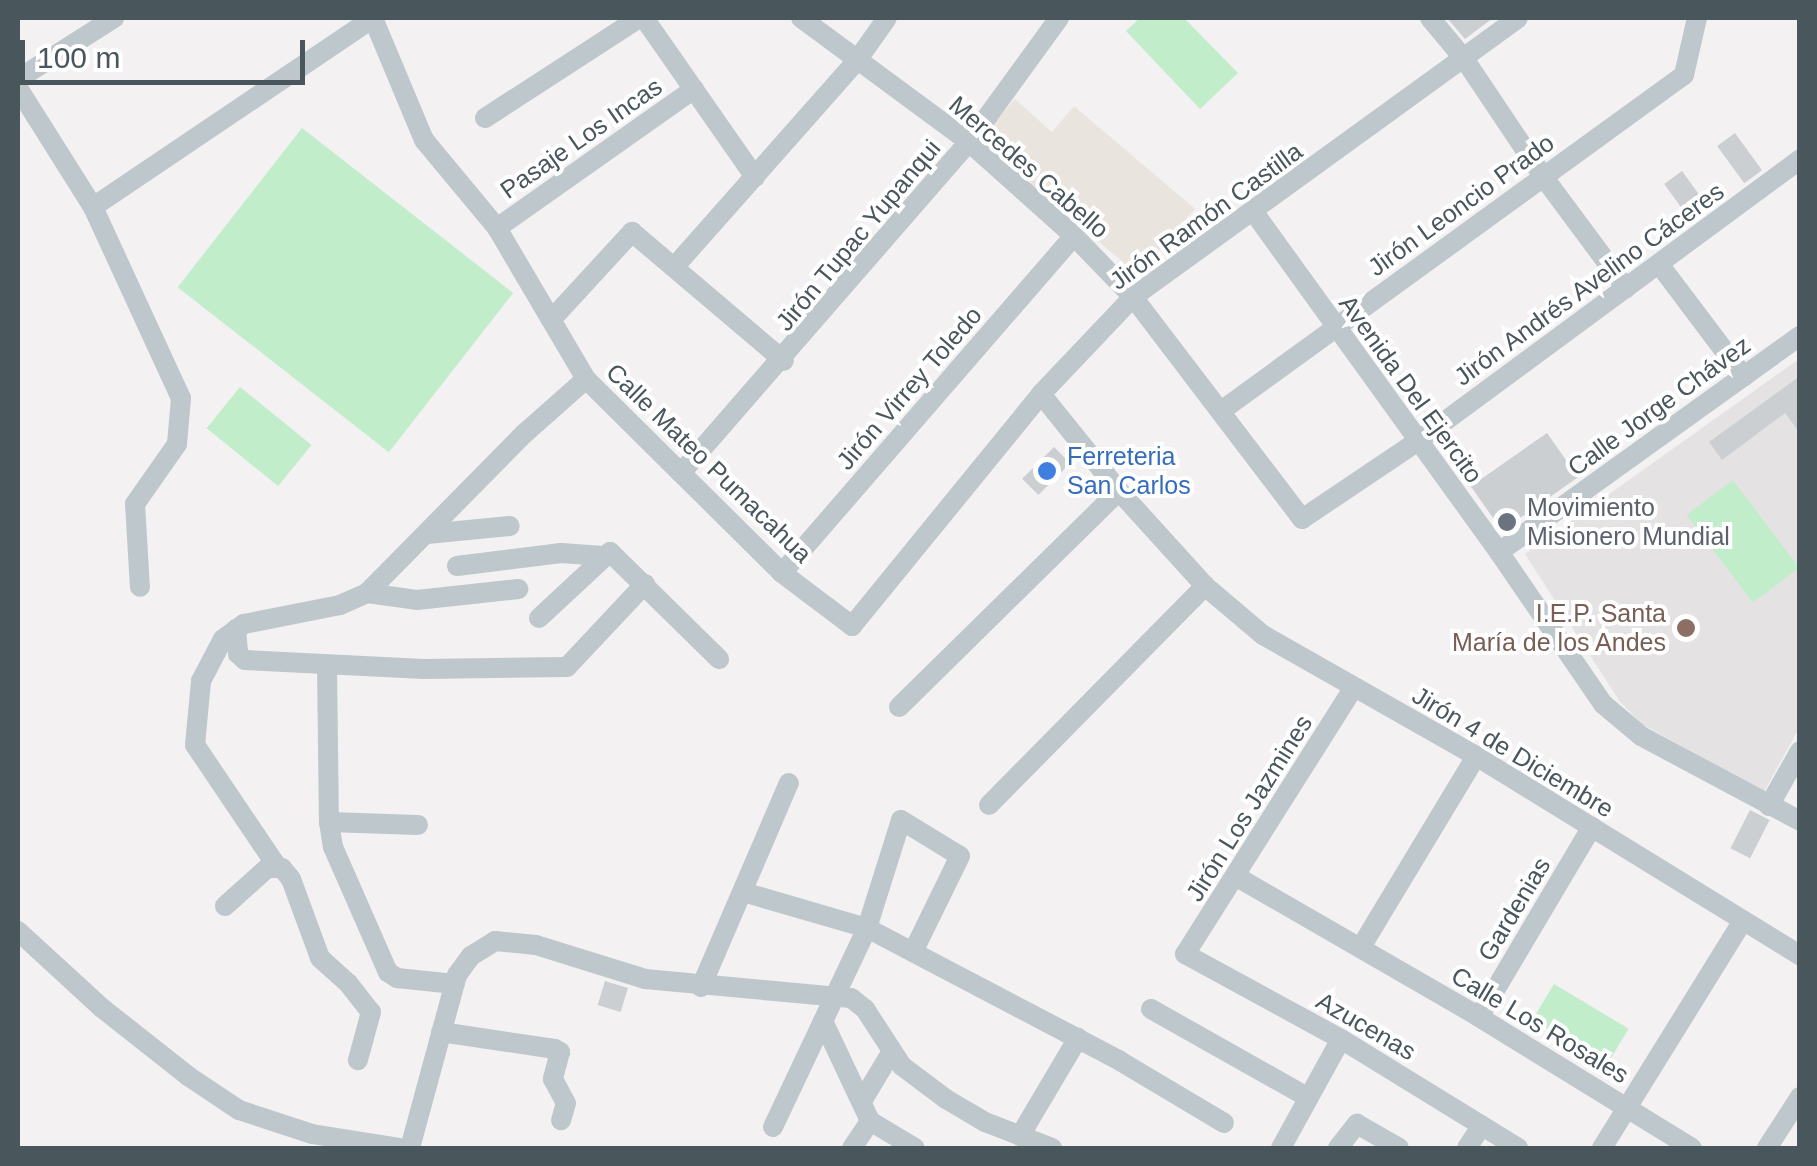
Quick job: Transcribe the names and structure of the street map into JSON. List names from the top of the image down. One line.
{"streets":{"street":["Pasaje Los Incas","Mercedes Cabello","Jirón Leoncio Prado","Jirón Ramón Castilla","Jirón Tupac Yupanqui","Jirón Andrés Avelino Cáceres","Jirón Virrey Toledo","Avenida Del Ejercito","Calle Jorge Chávez","Calle Mateo Pumacahua","Jirón 4 de Diciembre","Jirón Los Jazmines","Gardenias","Calle Los Rosales","Azucenas"]},"crossings":[["Pasaje Los Incas","Calle Mateo Pumacahua"],["Mercedes Cabello","Jirón Leoncio Prado"],["Mercedes Cabello","Jirón Ramón Castilla"],["Mercedes Cabello","Jirón Tupac Yupanqui"],["Mercedes Cabello","Jirón Andrés Avelino Cáceres"],["Mercedes Cabello","Jirón Virrey Toledo"],["Jirón Leoncio Prado","Avenida Del Ejercito"],["Jirón Ramón Castilla","Avenida Del Ejercito"],["Jirón Ramón Castilla","Calle Mateo Pumacahua"],["Jirón Ramón Castilla","Jirón 4 de Diciembre"],["Jirón Tupac Yupanqui","Calle Mateo Pumacahua"],["Jirón Andrés Avelino Cáceres","Avenida Del Ejercito"],["Jirón Virrey Toledo","Calle Mateo Pumacahua"],["Avenida Del Ejercito","Calle Jorge Chávez"],["Jirón 4 de Diciembre","Jirón Los Jazmines"],["Jirón 4 de Diciembre","Gardenias"],["Jirón Los Jazmines","Calle Los Rosales"],["Jirón Los Jazmines","Azucenas"],["Gardenias","Calle Los Rosales"]],"places":["Ferreteria San Carlos","Movimiento Misionero Mundial","I.E.P. Santa María de los Andes"],"scale_bar":"100 m"}
